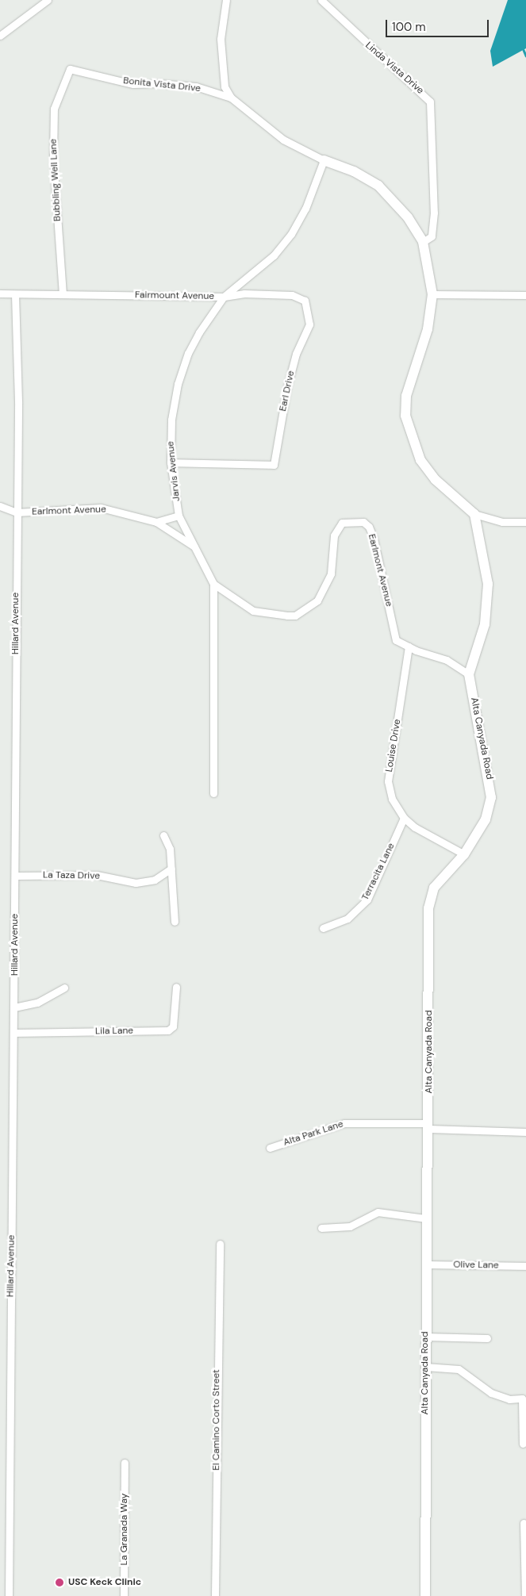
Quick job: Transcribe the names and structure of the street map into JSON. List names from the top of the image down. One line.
{"streets":{"street":["Linda Vista Drive","Bonita Vista Drive","Bubbling Well Lane","Fairmount Avenue","Earl Drive","Jarvis Avenue","Earlmont Avenue","Hillard Avenue","Alta Canyada Road","Louise Drive","Terracita Lane","La Taza Drive","Lila Lane","Alta Park Lane","Olive Lane","El Camino Corto Street","La Granada Way"]},"crossings":[["Bonita Vista Drive","Bubbling Well Lane"],["Bubbling Well Lane","Fairmount Avenue"],["Fairmount Avenue","Earl Drive"],["Fairmount Avenue","Jarvis Avenue"],["Fairmount Avenue","Hillard Avenue"],["Earl Drive","Jarvis Avenue"],["Earlmont Avenue","Hillard Avenue"],["Earlmont Avenue","Alta Canyada Road"],["Earlmont Avenue","Louise Drive"],["Hillard Avenue","La Taza Drive"],["Hillard Avenue","Lila Lane"],["Alta Canyada Road","Louise Drive"],["Alta Canyada Road","Alta Park Lane"],["Alta Canyada Road","Olive Lane"],["Louise Drive","Terracita Lane"]],"places":["USC Keck Clinic"],"scale_bar":"100 m"}
